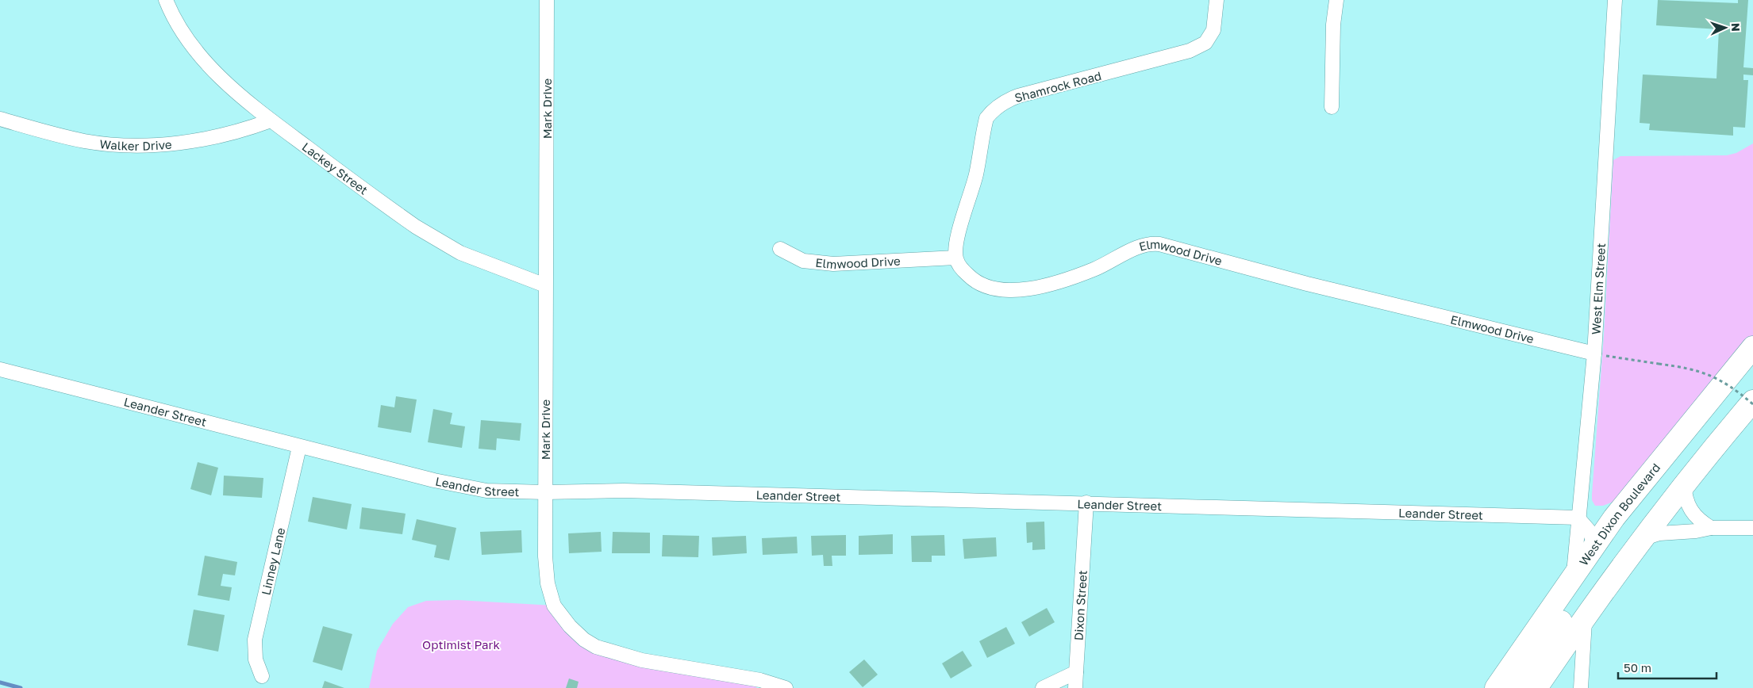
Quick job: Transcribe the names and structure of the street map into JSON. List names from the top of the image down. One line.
{"streets":{"highway":["West Dixon Boulevard"],"street":["Shamrock Road","Mark Drive","Walker Drive","Lackey Street","Elmwood Drive","West Elm Street","Leander Street","Linney Lane","Dixon Street"]},"crossings":[["Shamrock Road","Elmwood Drive"],["Mark Drive","Lackey Street"],["Mark Drive","Leander Street"],["Walker Drive","Lackey Street"],["Elmwood Drive","West Elm Street"],["West Elm Street","Leander Street"],["West Elm Street","West Dixon Boulevard"],["Leander Street","Linney Lane"],["Leander Street","Dixon Street"]],"parks":["Optimist Park"],"scale_bar":"50 m","north":"right"}
